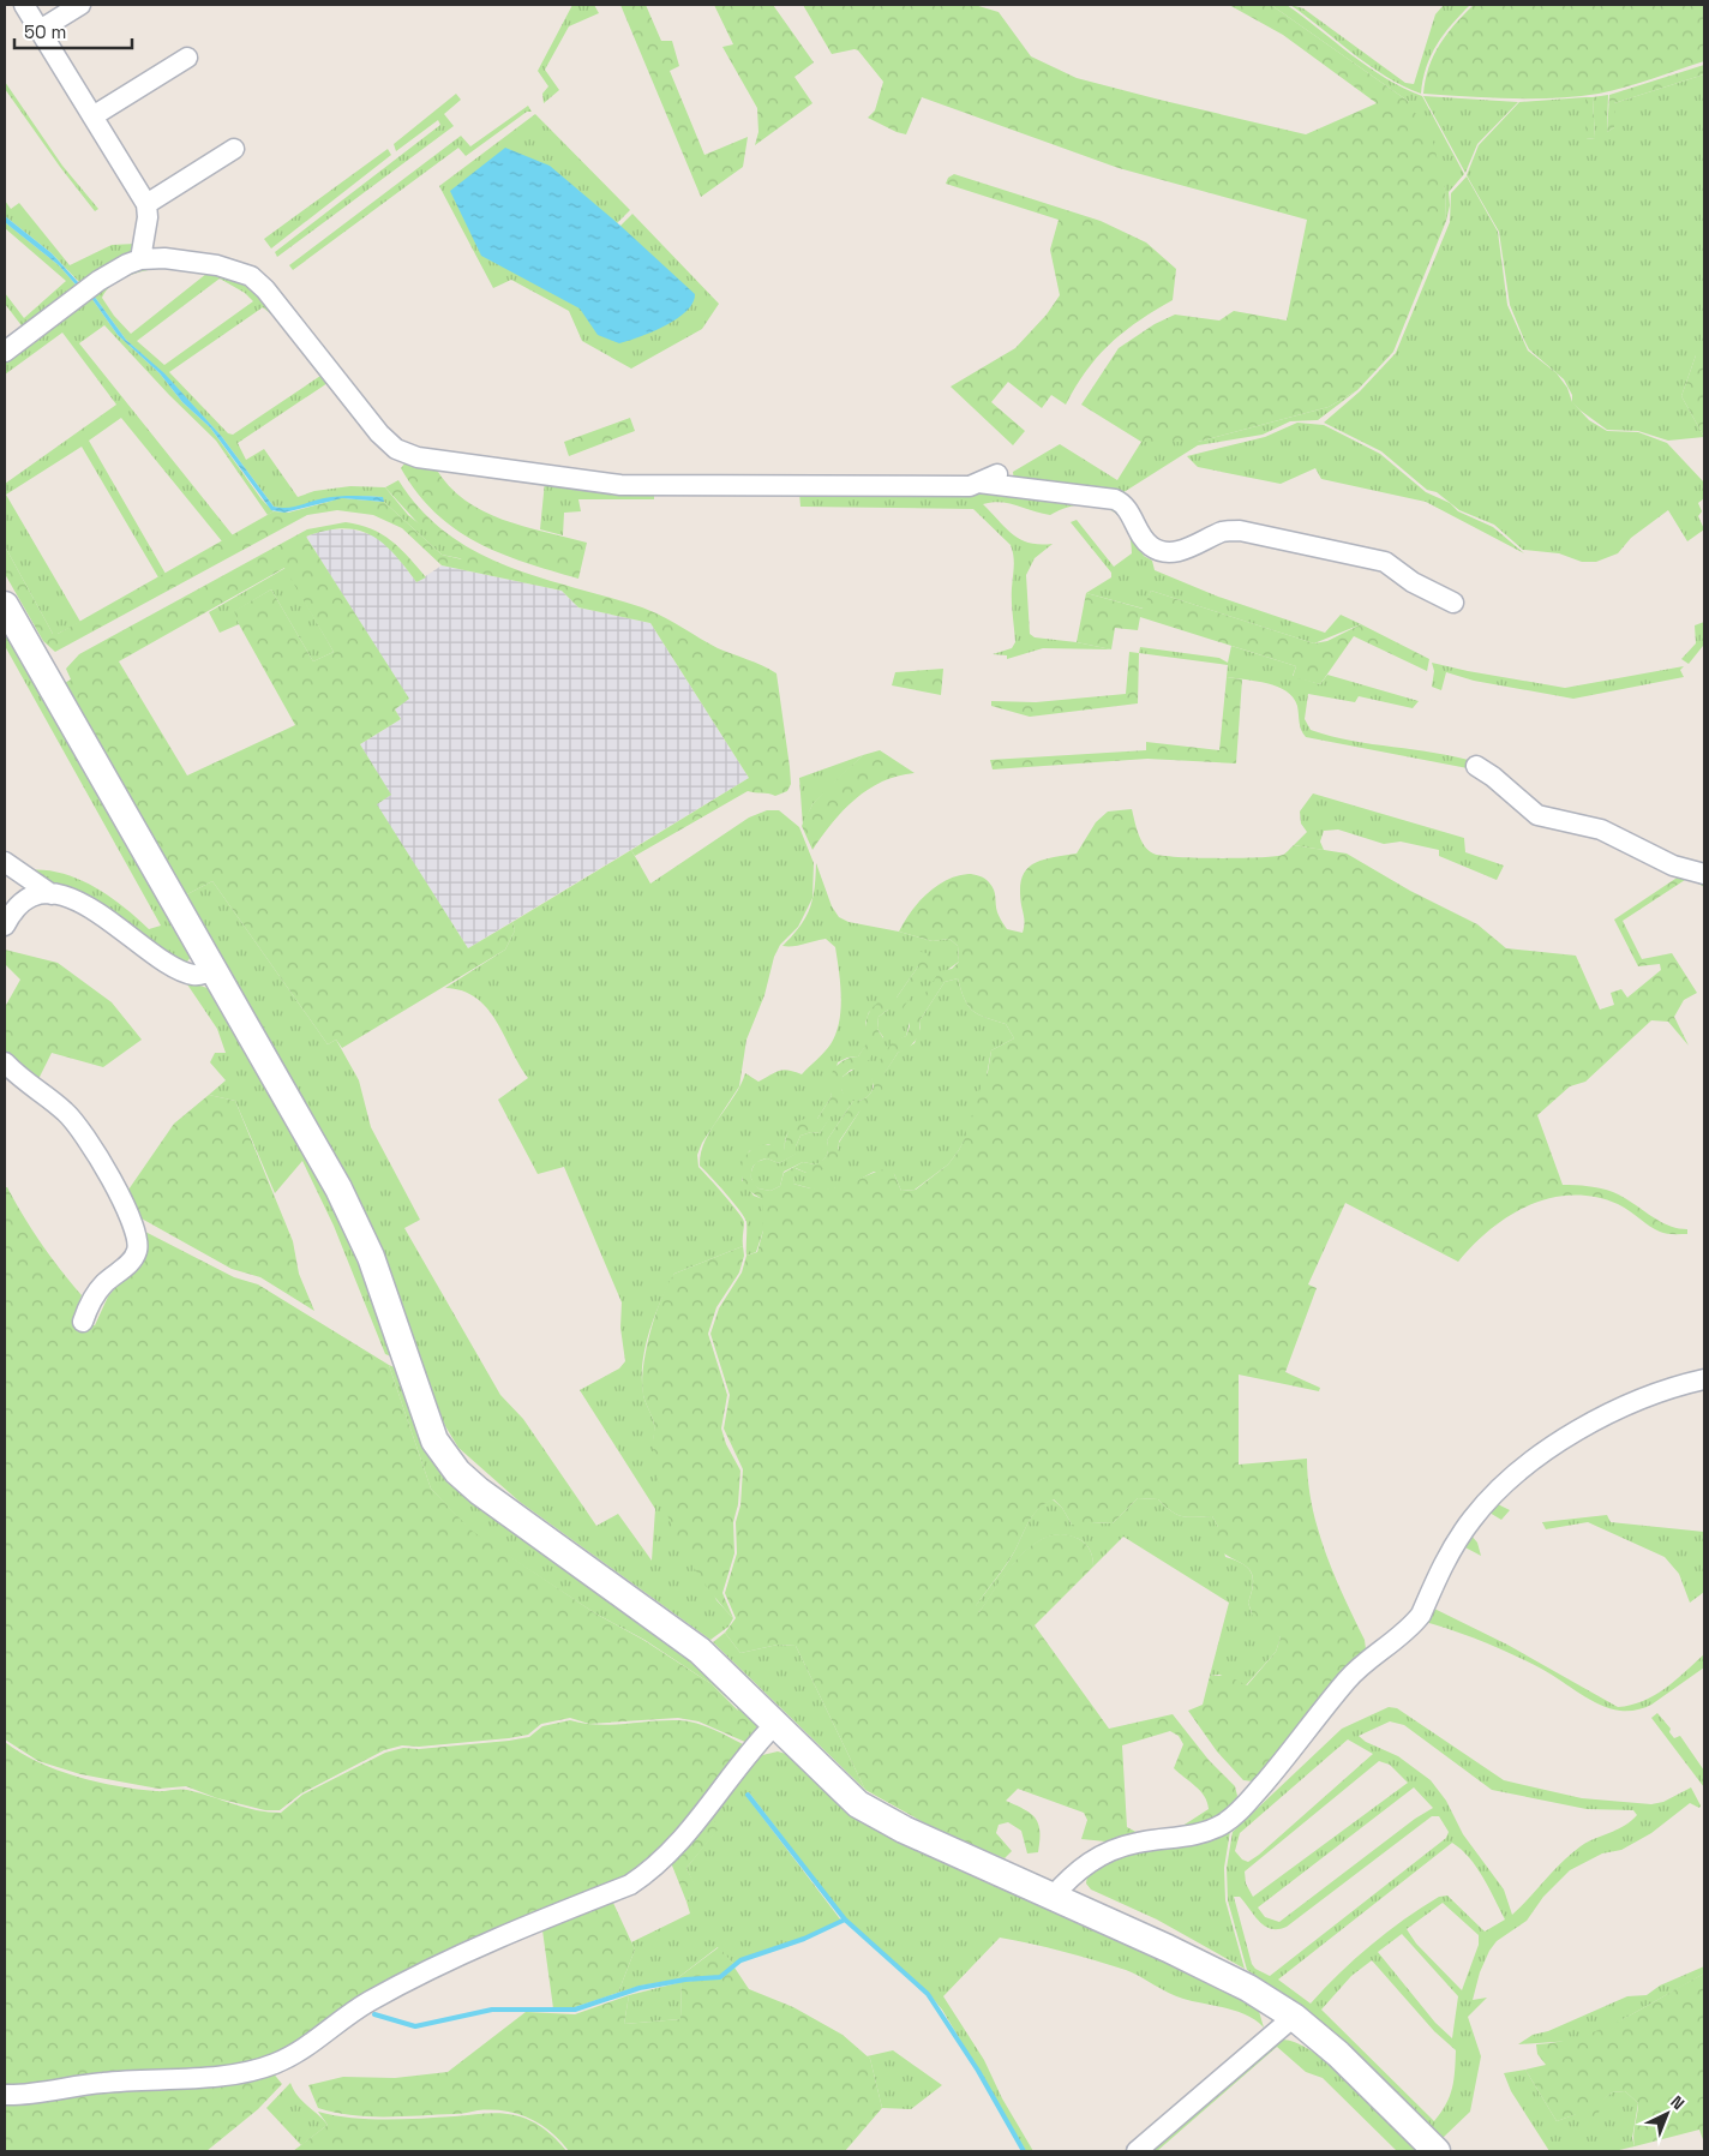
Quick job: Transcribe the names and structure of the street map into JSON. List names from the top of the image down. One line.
{"scale_bar":"50 m","north":"top right"}
